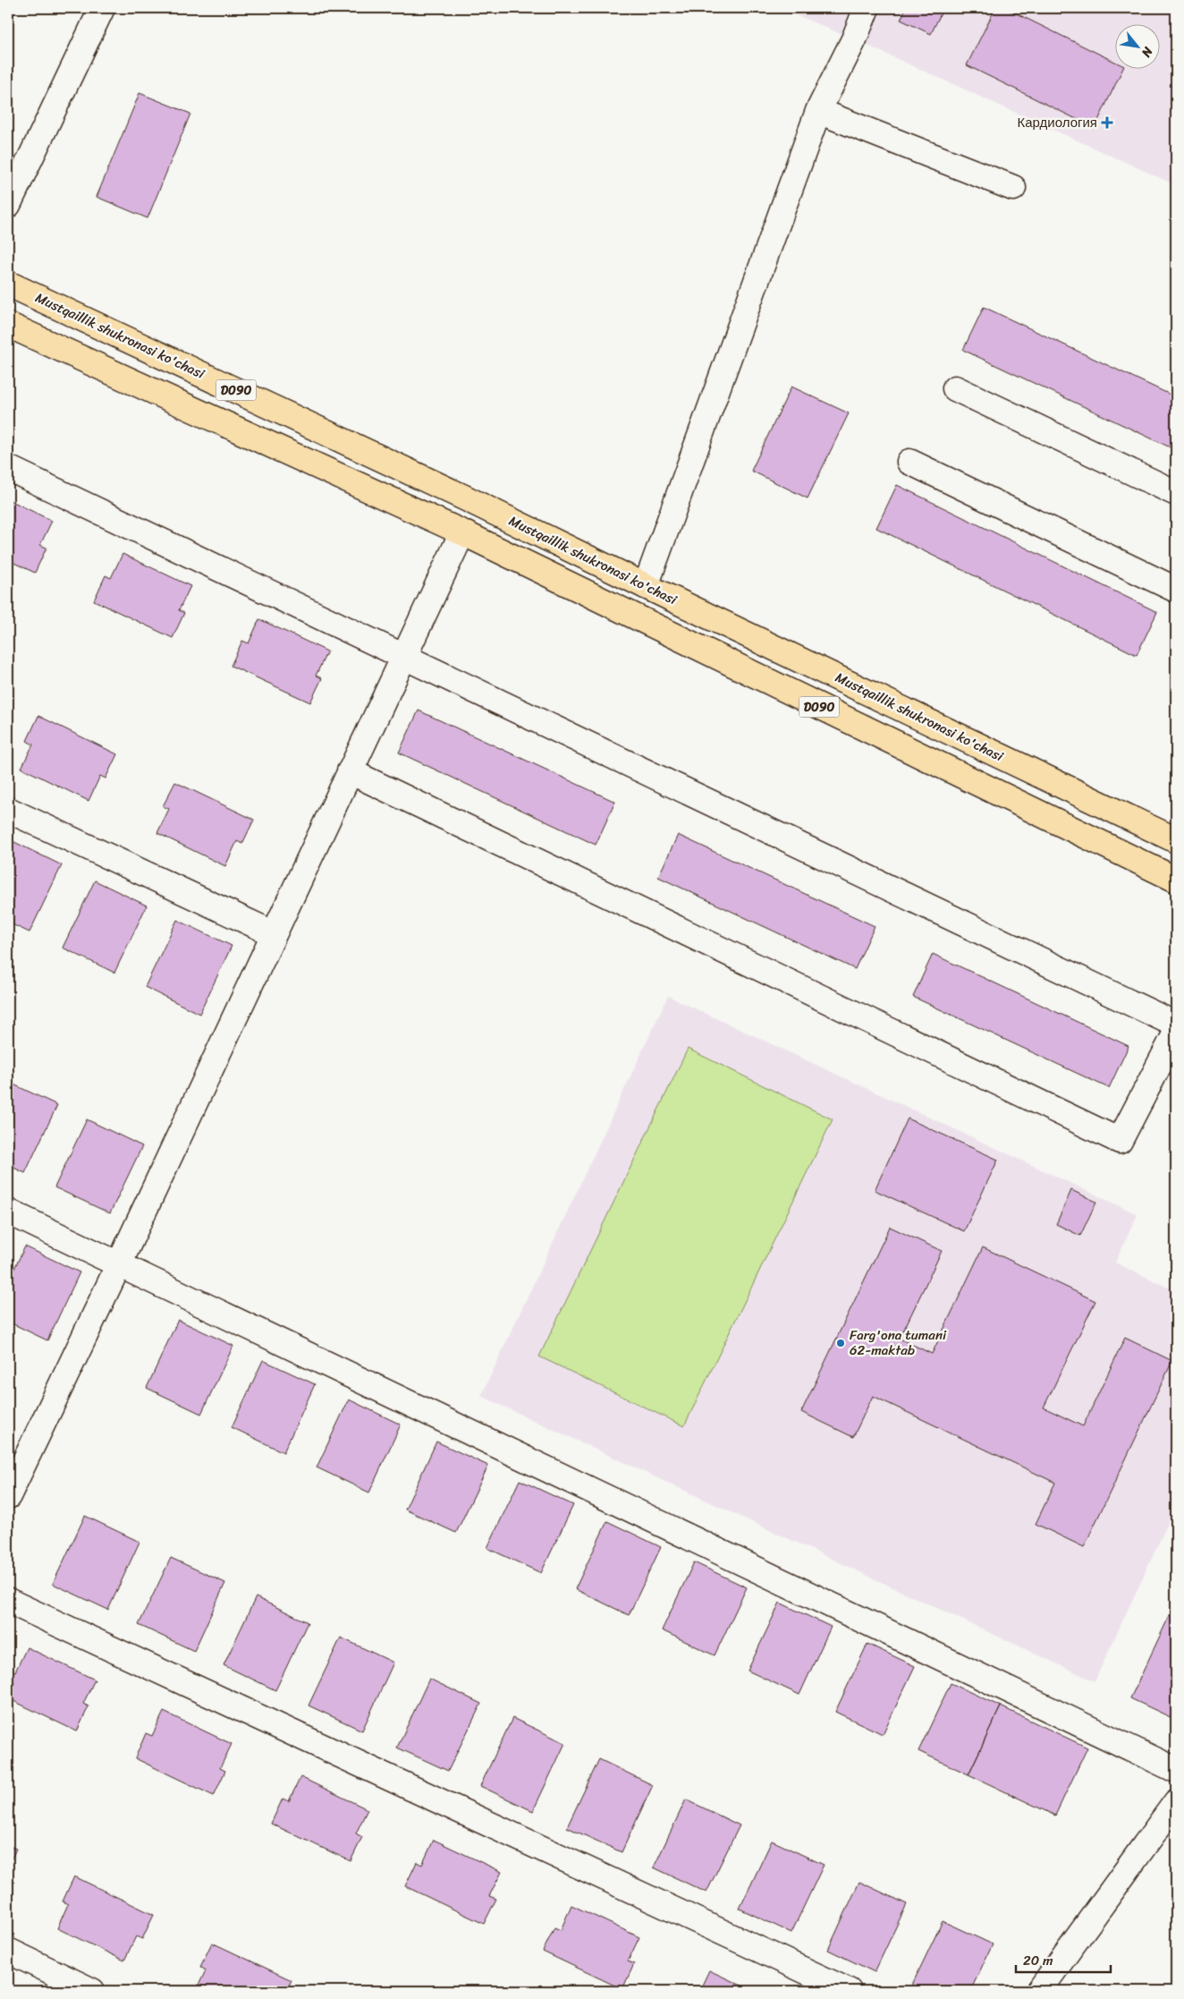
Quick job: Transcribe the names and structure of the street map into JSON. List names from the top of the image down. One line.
{"streets":{"main road":["Mustqaillik shukronasi ko'chasi","D090"]},"places":{"health":["Кардиология"],"other":["Farg'ona tumani 62-maktab"]},"scale_bar":"20 m","north":"bottom right"}
